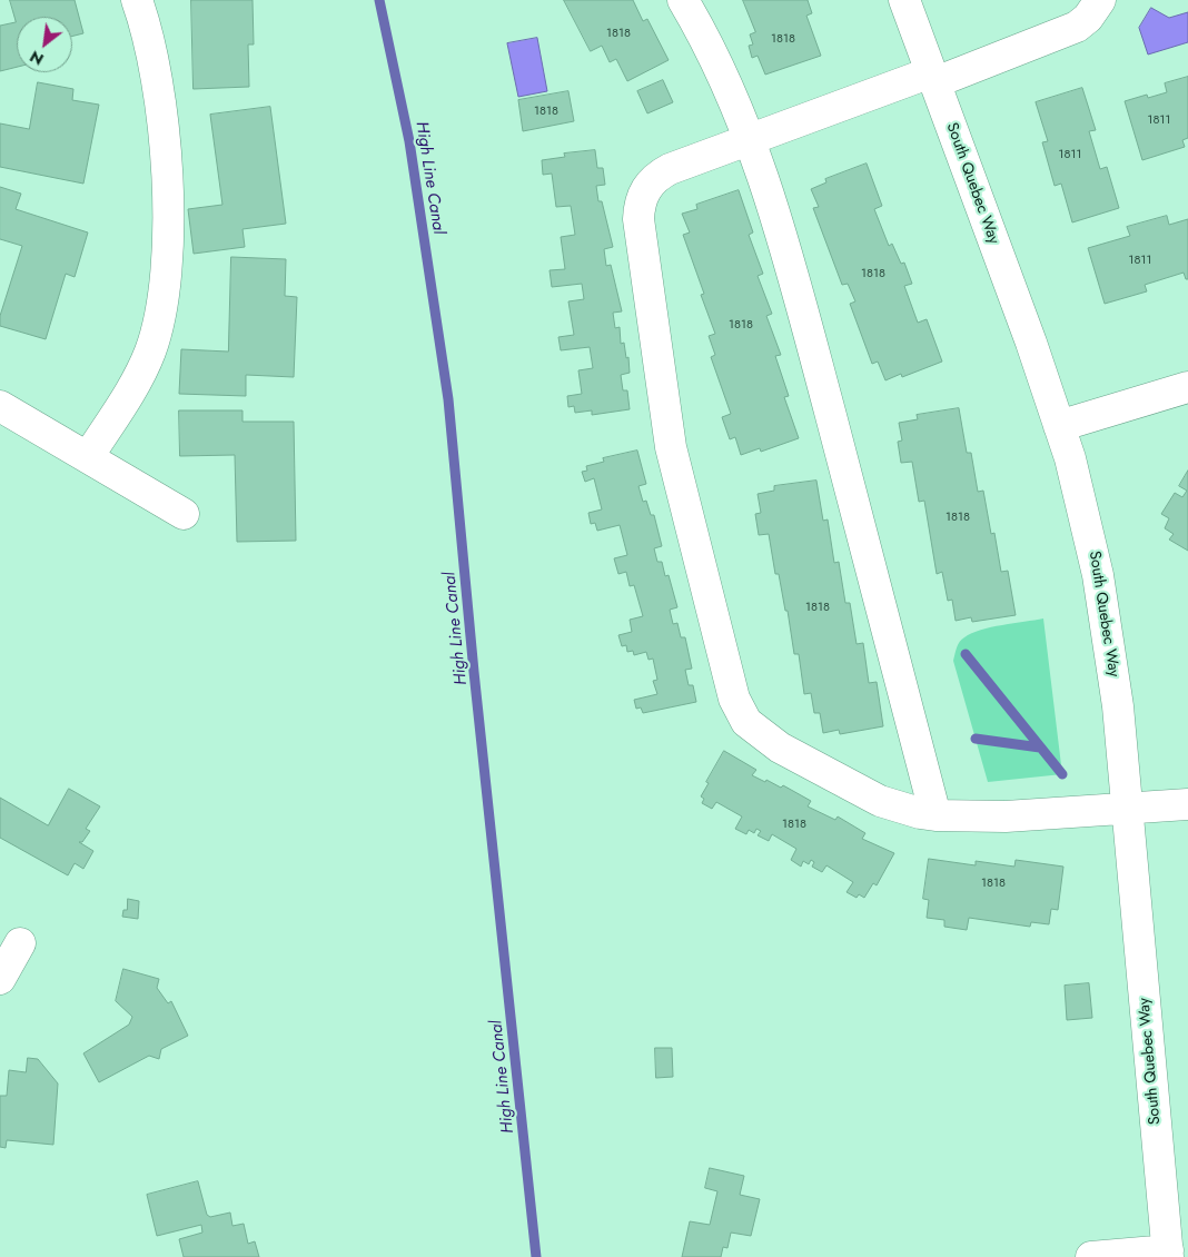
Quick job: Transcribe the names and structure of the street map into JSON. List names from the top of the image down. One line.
{"streets":{"street":["South Quebec Way"]},"water":["High Line Canal"],"house_numbers":["1818","1818","1818","1811","1811","1811","1818","1818","1818","1818","1818","1818"],"north":"bottom left"}
